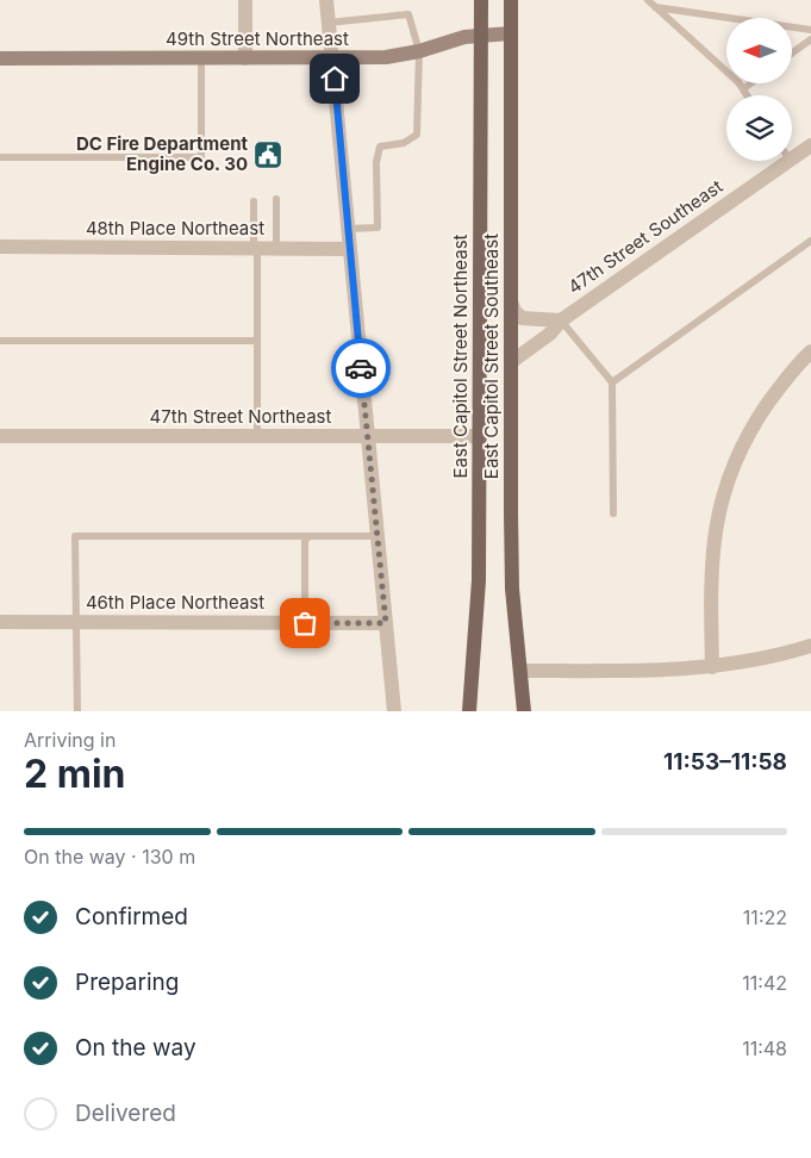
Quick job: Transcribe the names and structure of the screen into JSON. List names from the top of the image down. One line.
{"streets":{"main road":["East Capitol Street Northeast","East Capitol Street Southeast"],"street":["49th Street Northeast","48th Place Northeast","47th Street Southeast","47th Street Northeast","46th Place Northeast"]},"crossings":[["49th Street Northeast","East Capitol Street Northeast"],["49th Street Northeast","East Capitol Street Southeast"],["47th Street Southeast","East Capitol Street Southeast"],["East Capitol Street Northeast","47th Street Northeast"]],"places":{"public building":["DC Fire Department Engine Co. 30"]},"north":"left","page":{"heading":["2 min","Arriving in","11:53–11:58"],"bar":"On the way · 130 m","list":[["Confirmed","11:22"],["Preparing","11:42"],["On the way","11:48"],"Delivered"]}}
